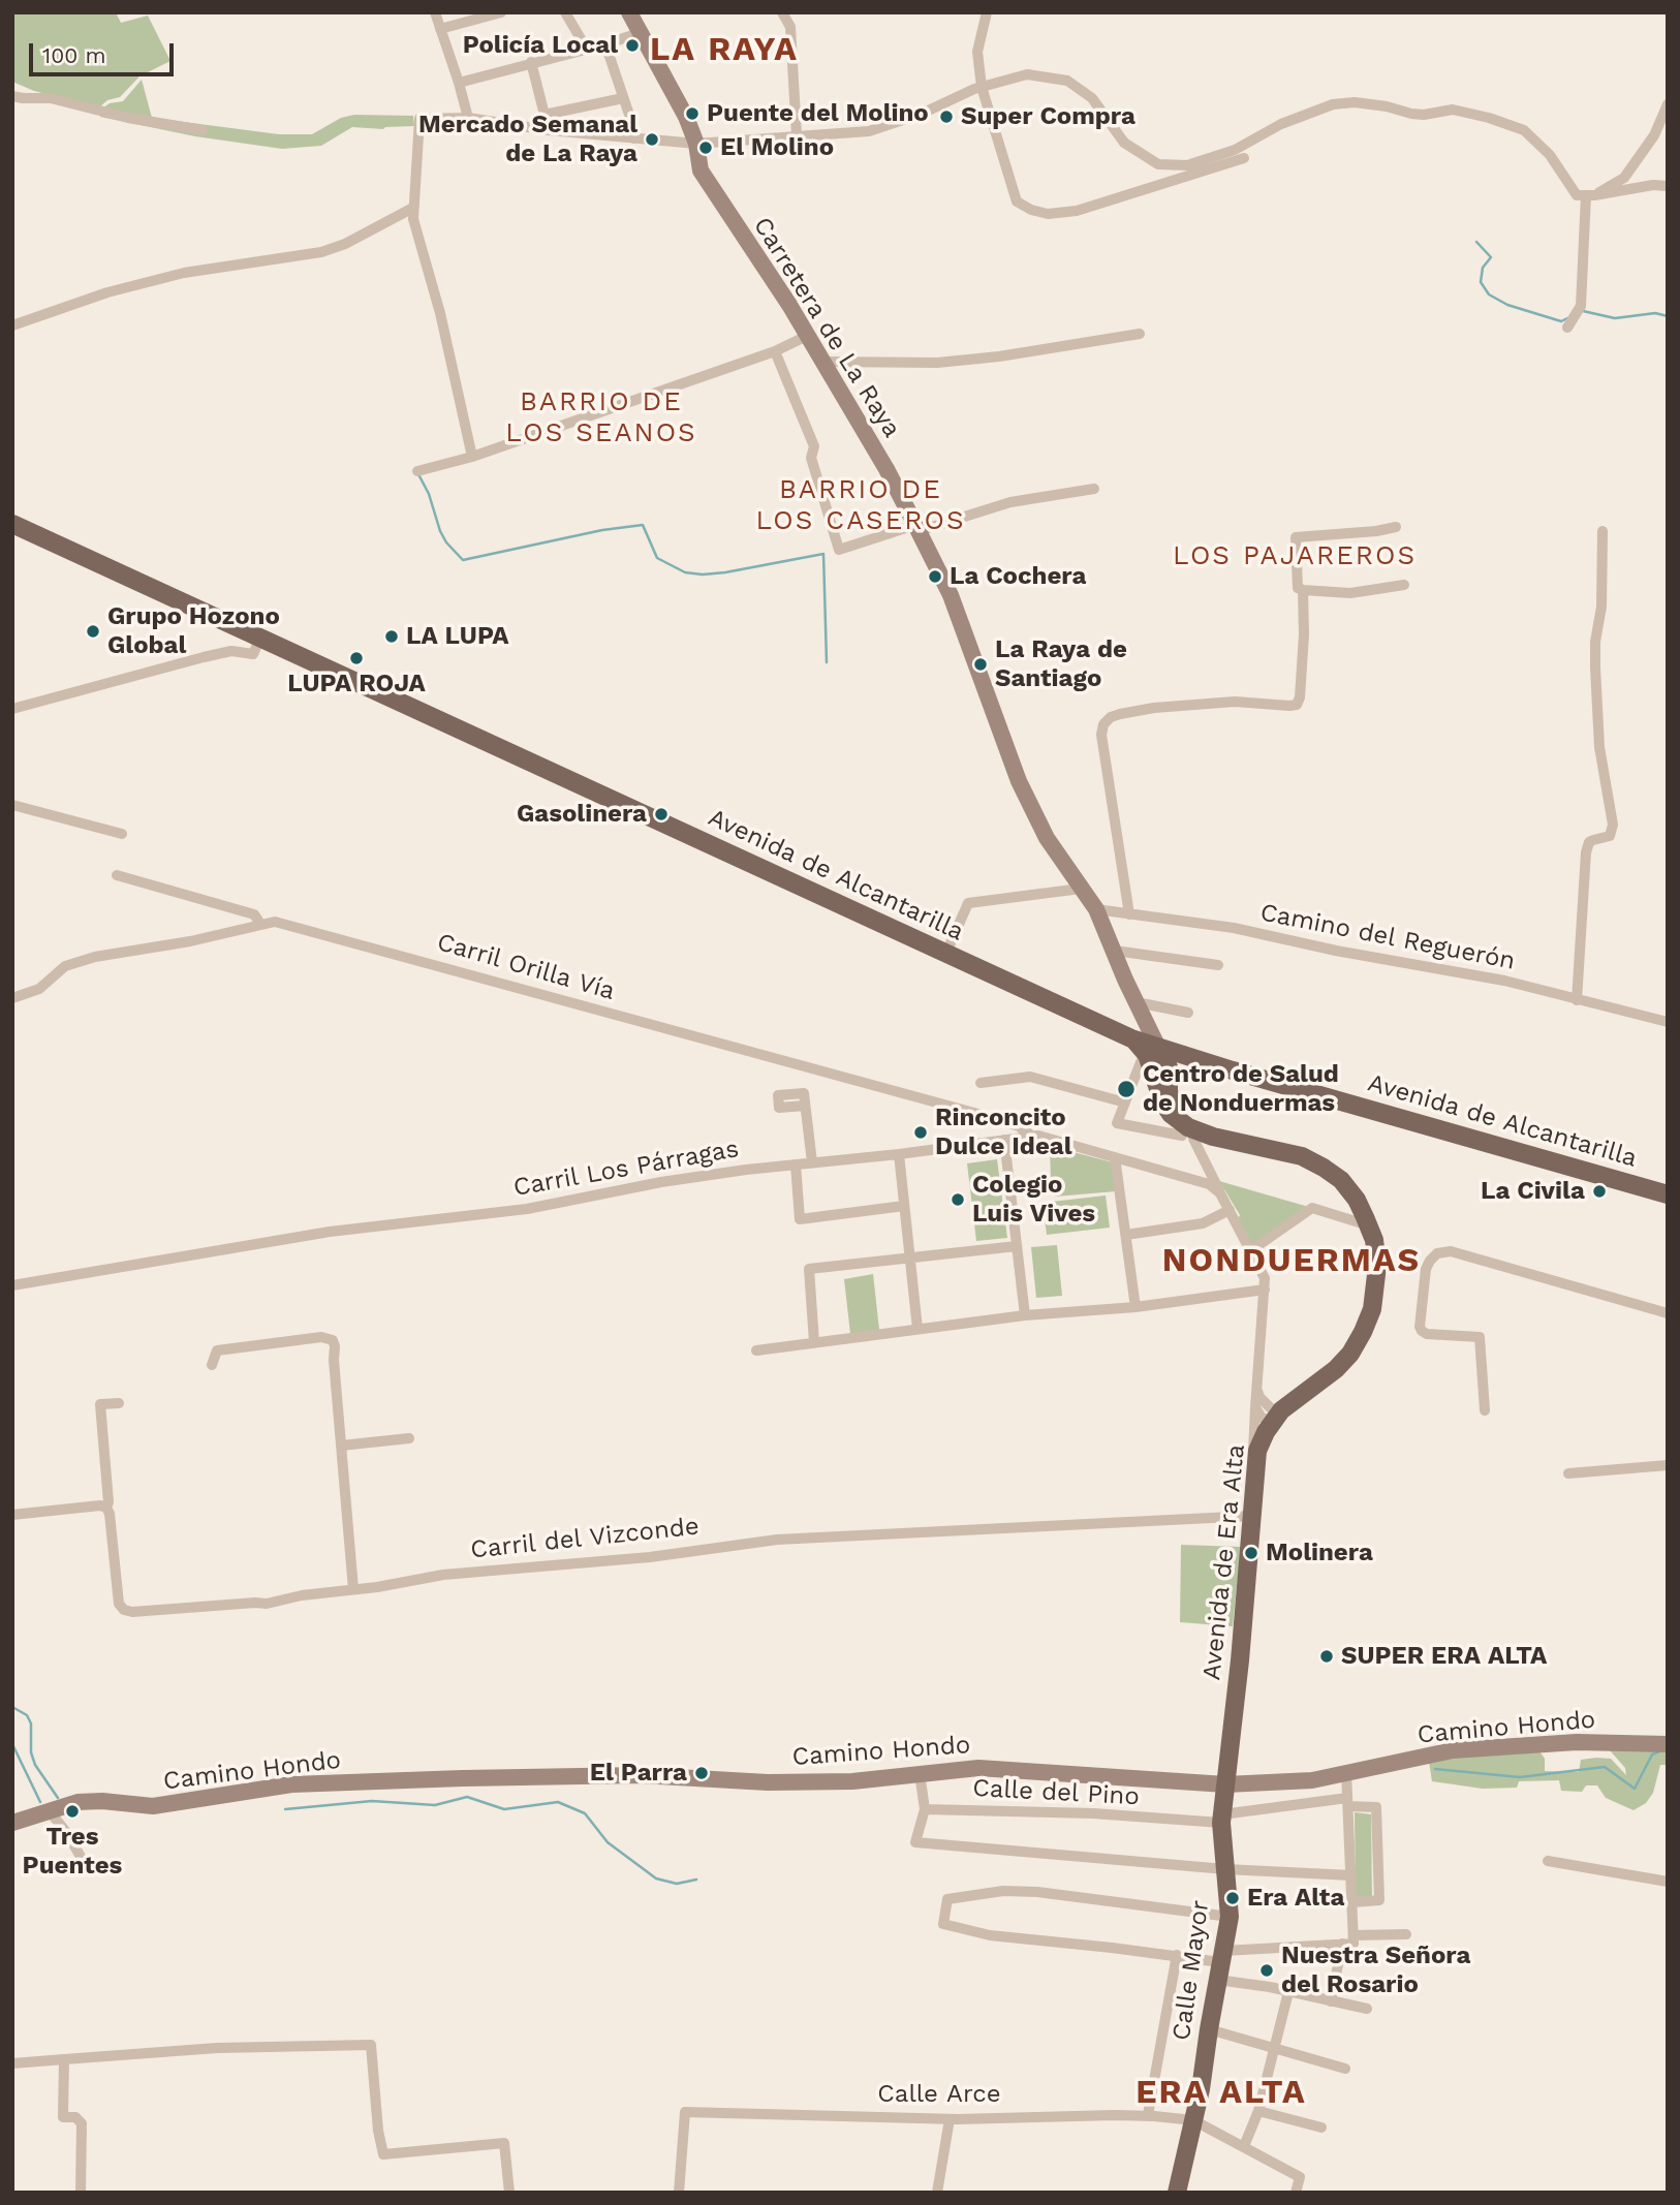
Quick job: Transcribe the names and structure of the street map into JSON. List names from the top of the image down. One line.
{"streets":{"main road":["Carretera de La Raya","Avenida de Alcantarilla","Avenida de Era Alta","Camino Hondo","Calle Mayor"],"street":["Camino del Reguerón","Carril Orilla Vía","Carril Los Párragas","Carril del Vizconde","Calle del Pino","Calle Arce"]},"crossings":[["Carretera de La Raya","Avenida de Alcantarilla"],["Carretera de La Raya","Camino del Reguerón"],["Carril Orilla Vía","Carril Los Párragas"],["Carril del Vizconde","Avenida de Era Alta"],["Avenida de Era Alta","Camino Hondo"],["Avenida de Era Alta","Calle Mayor"],["Camino Hondo","Calle Mayor"],["Calle del Pino","Calle Mayor"],["Calle Mayor","Calle Arce"]],"districts":["LA RAYA","BARRIO DE LOS SEANOS","BARRIO DE LOS CASEROS","LOS PAJAREROS","NONDUERMAS","ERA ALTA"],"places":["Policía Local","Puente del Molino","Super Compra","Mercado Semanal de La Raya","El Molino","La Cochera","Grupo Hozono Global","LA LUPA","LUPA ROJA","La Raya de Santiago","Gasolinera","Centro de Salud de Nonduermas","Rinconcito Dulce Ideal","La Civila","Colegio Luis Vives","Molinera","SUPER ERA ALTA","El Parra","Tres Puentes","Era Alta","Nuestra Señora del Rosario"],"scale_bar":"100 m"}
